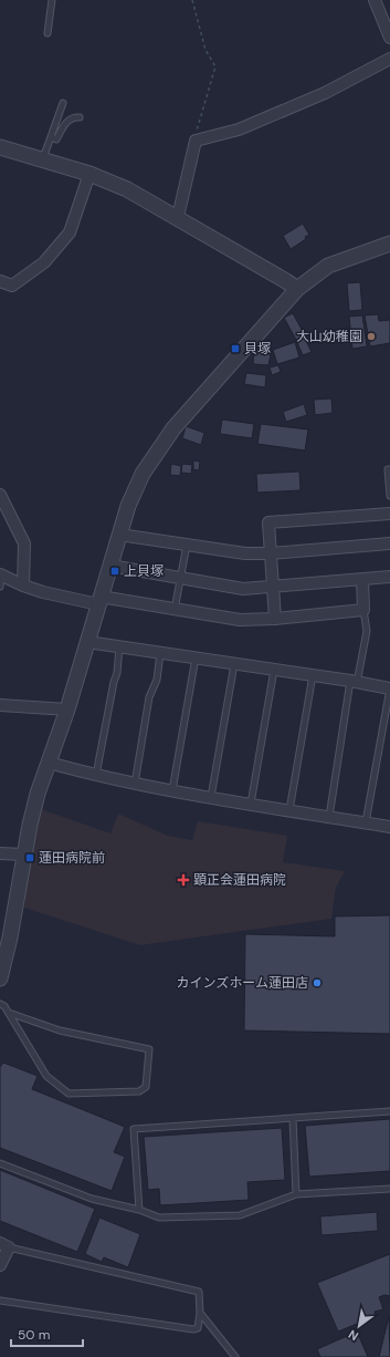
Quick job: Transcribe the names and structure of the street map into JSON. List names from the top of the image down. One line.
{"places":{"other":["大山幼稚園","カインズホーム蓮田店"],"transit":["貝塚","上貝塚","蓮田病院前"],"health":["顕正会蓮田病院"]},"scale_bar":"50 m","north":"bottom left"}
